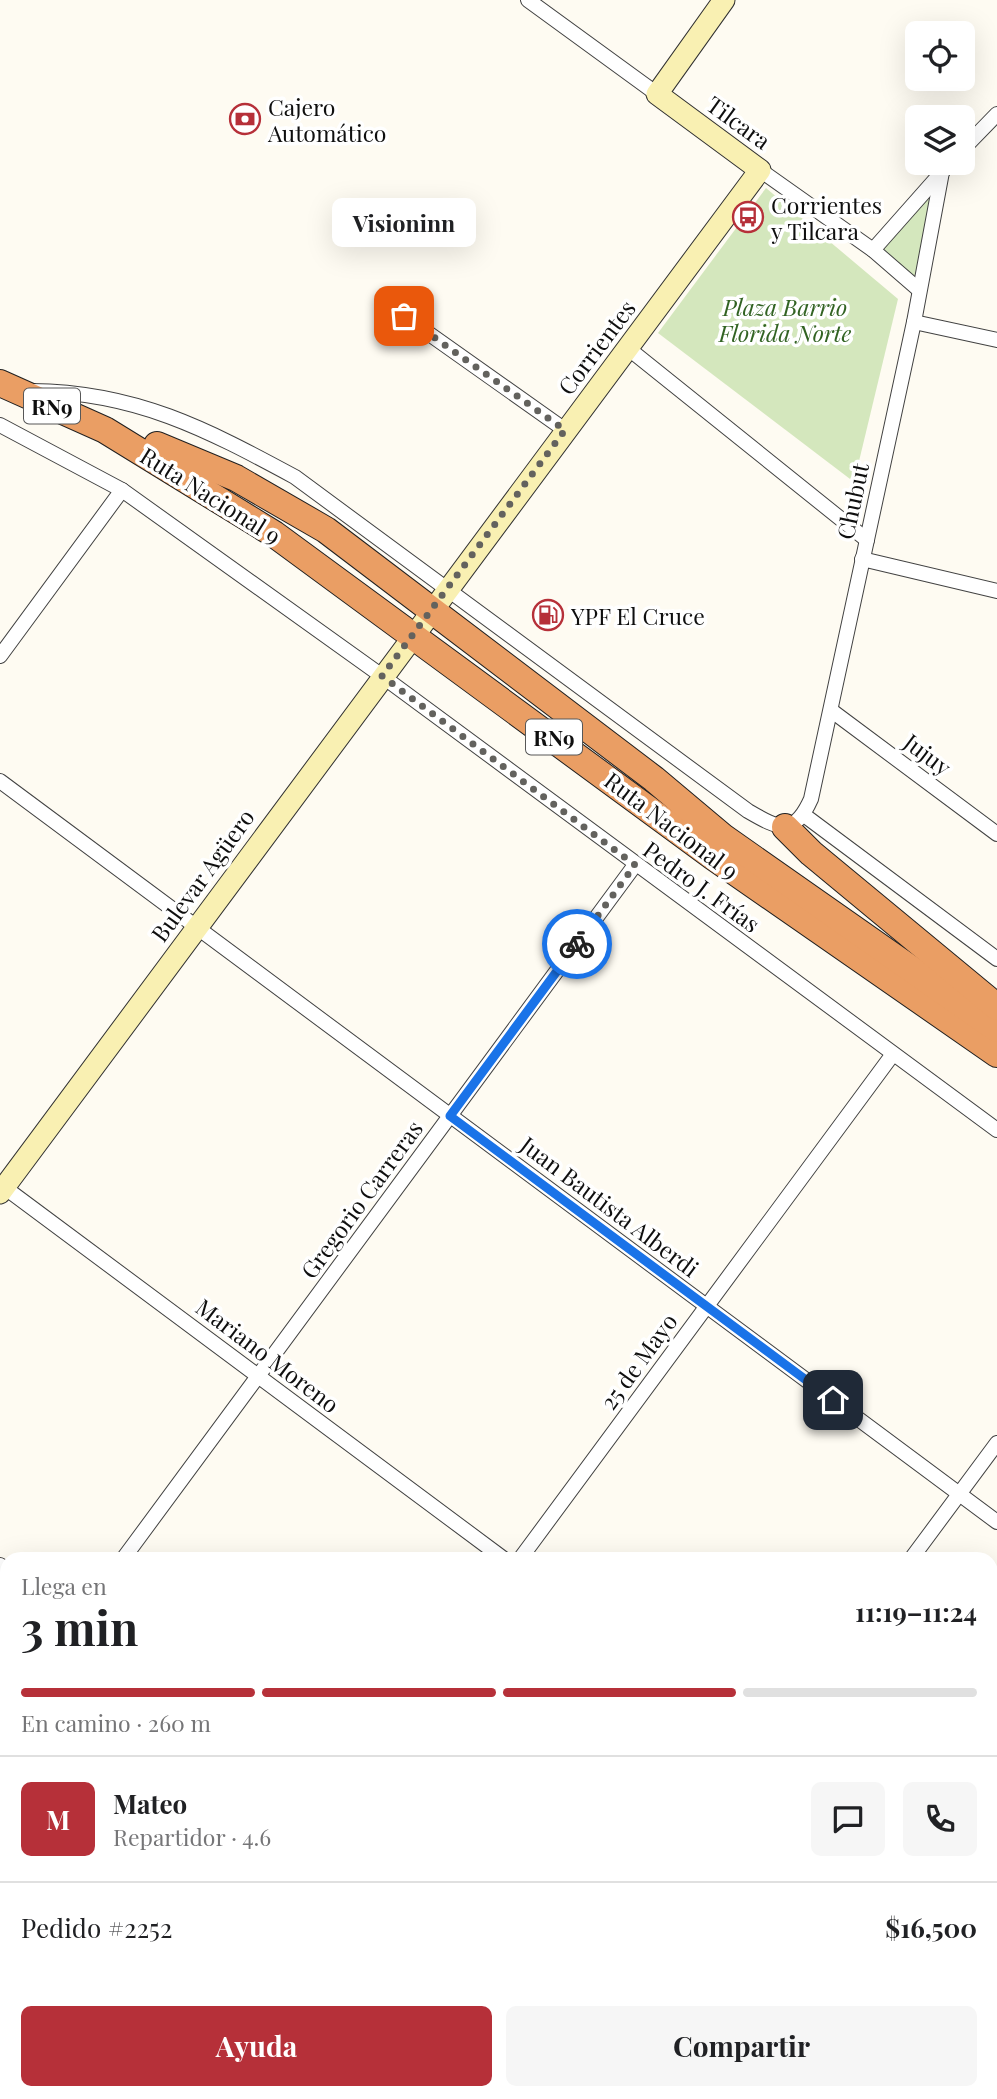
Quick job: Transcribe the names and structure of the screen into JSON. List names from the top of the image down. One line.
{"streets":{"highway":["RN9","Ruta Nacional 9"],"street":["Tilcara","Corrientes","Chubut","Jujuy","Bulevar Agüero","Pedro J. Frías","Gregorio Carreras","Juan Bautista Alberdi","Mariano Moreno","25 de Mayo"]},"crossings":[["Tilcara","Corrientes"],["Tilcara","Chubut"],["Corrientes","Ruta Nacional 9"],["Corrientes","Bulevar Agüero"],["Ruta Nacional 9","Bulevar Agüero"],["Chubut","Jujuy"],["Bulevar Agüero","Pedro J. Frías"],["Bulevar Agüero","Juan Bautista Alberdi"],["Bulevar Agüero","Mariano Moreno"],["Pedro J. Frías","Gregorio Carreras"],["Pedro J. Frías","25 de Mayo"],["Gregorio Carreras","Juan Bautista Alberdi"],["Gregorio Carreras","Mariano Moreno"],["Juan Bautista Alberdi","25 de Mayo"]],"parks":["Plaza Barrio Florida Norte"],"places":{"bank":["Cajero Automático"],"bus stop":["Corrientes y Tilcara"],"other":["Visioninn"],"fuel station":["YPF El Cruce"]},"page":{"bubble":"Visioninn","heading":["3 min","Llega en","11:19–11:24"],"panel":["Mateo","Repartidor · 4.6","Pedido #2252","$16,500"],"bar":"En camino · 260 m","round":"M","buttons":["Ayuda","Compartir"]}}
